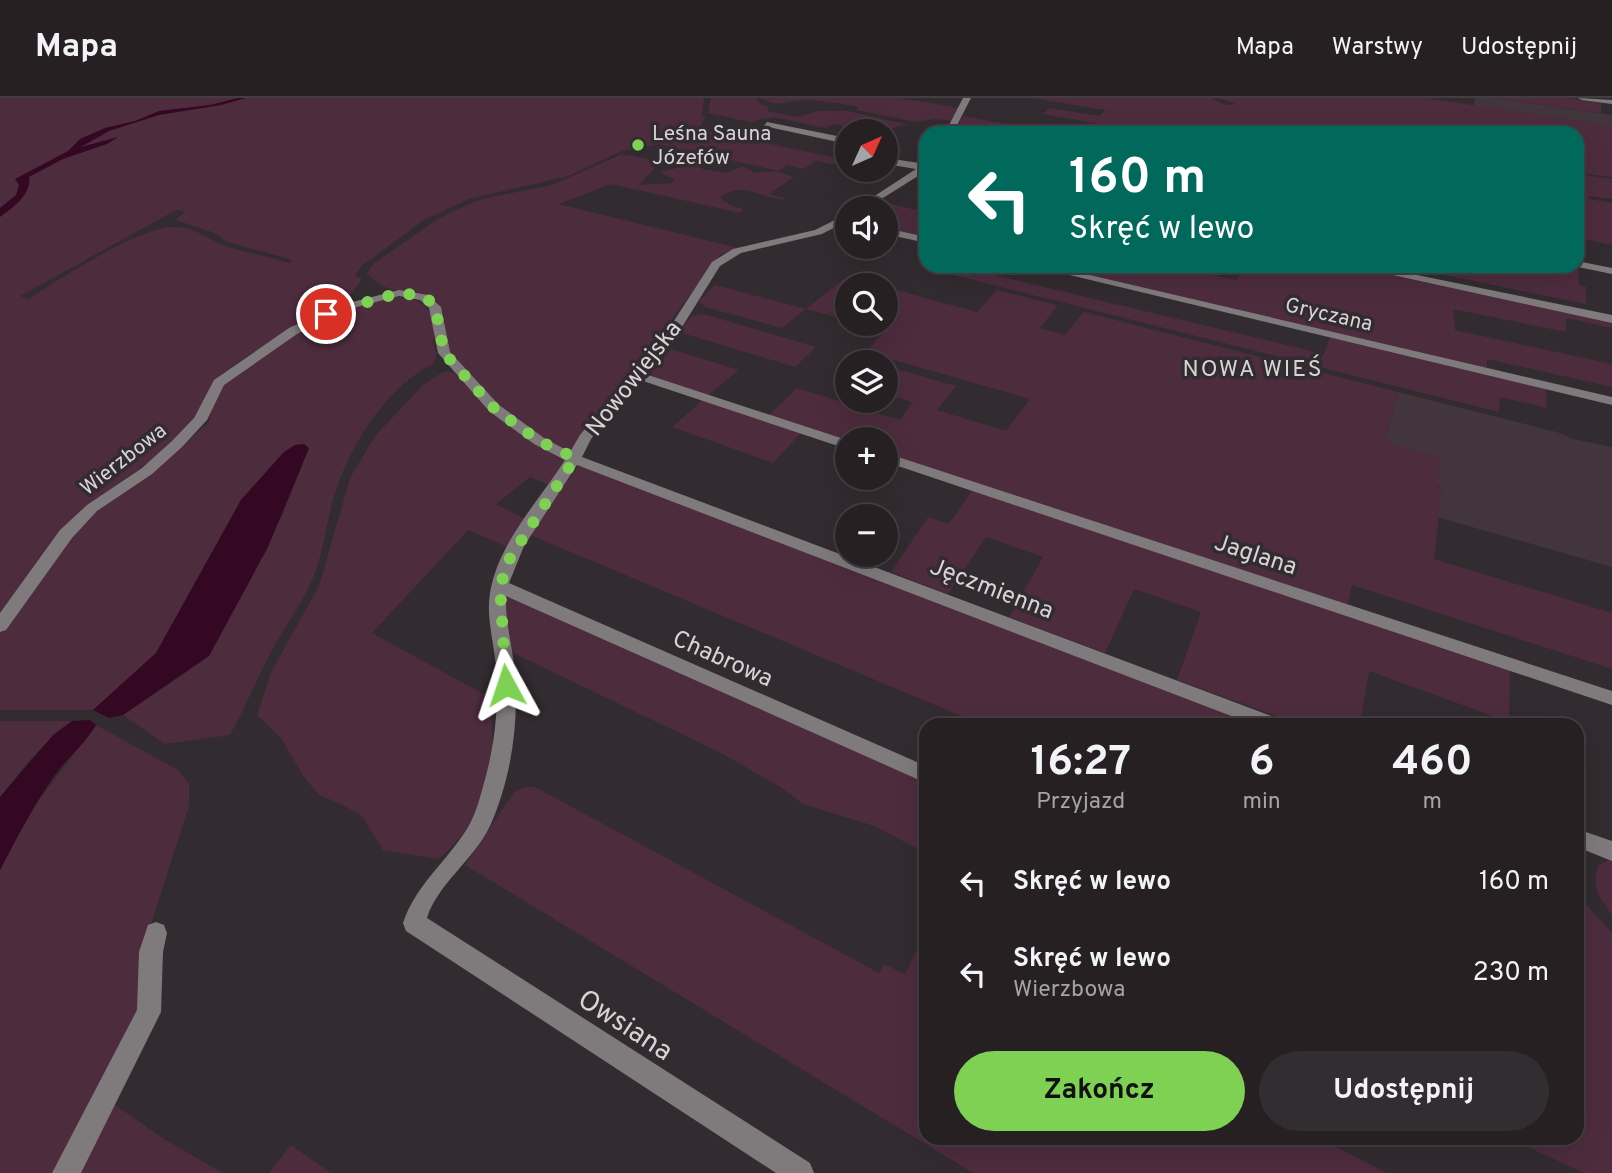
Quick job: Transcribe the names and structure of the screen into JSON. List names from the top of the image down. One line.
{"streets":{"street":["Gryczana","Nowowiejska","Wierzbowa","Jaglana","Jęczmienna","Chabrowa","Owsiana"]},"crossings":[["Nowowiejska","Jęczmienna"],["Nowowiejska","Chabrowa"],["Nowowiejska","Owsiana"],["Wierzbowa","Jęczmienna"]],"districts":["NOWA WIEŚ"],"places":["Leśna Sauna Józefów"],"north":"top right","page":{"header":"Mapa","nav":["Mapa","Warstwy","Udostępnij"],"map_buttons":["+","−"],"turn":["160 m","Skręć w lewo"],"eta":["16:27","Przyjazd","6","min","460","m"],"list":[{"name":"Skręć w lewo","value":"160 m"},{"name":"Skręć w lewo","note":"Wierzbowa","value":"230 m"}],"buttons":["Zakończ","Udostępnij"]}}
